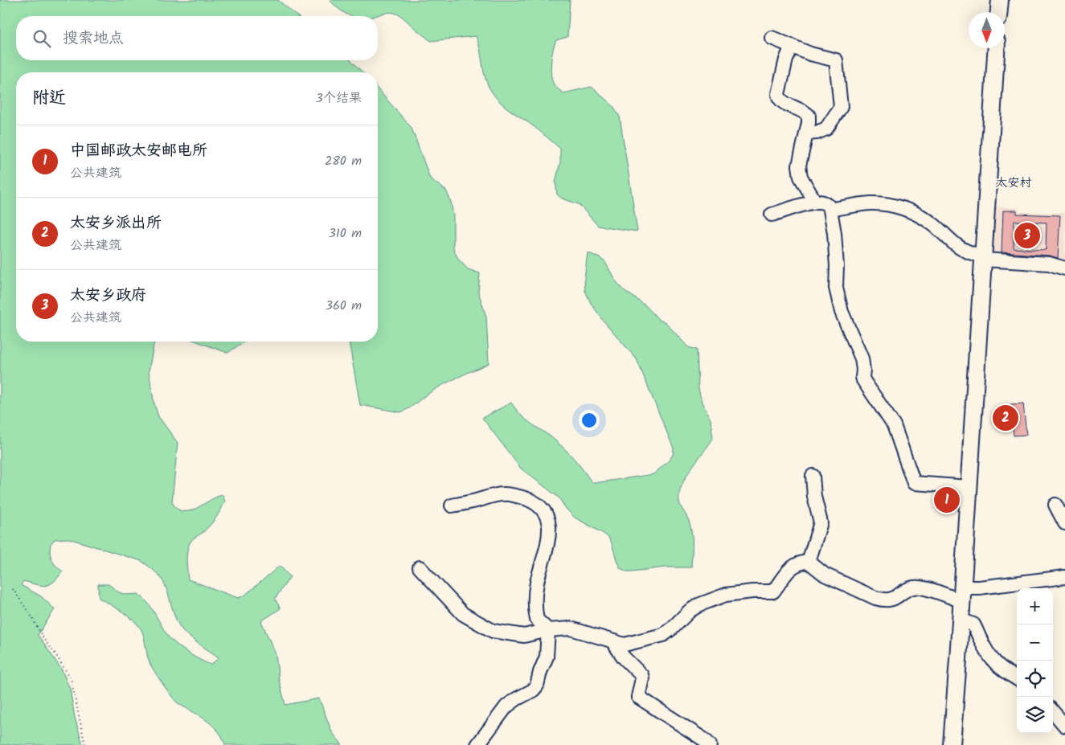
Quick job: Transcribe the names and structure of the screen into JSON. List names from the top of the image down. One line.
{"districts":["太安村"],"north":"bottom","page":{"search":"搜索地点","heading":["附近","3个结果"],"list":[{"mark":"1","name":"中国邮政太安邮电所","note":"公共建筑","value":"280 m"},{"mark":"2","name":"太安乡派出所","note":"公共建筑","value":"310 m"},{"mark":"3","name":"太安乡政府","note":"公共建筑","value":"360 m"}],"pins":["3","2","1"],"map_buttons":["+","−"]}}
